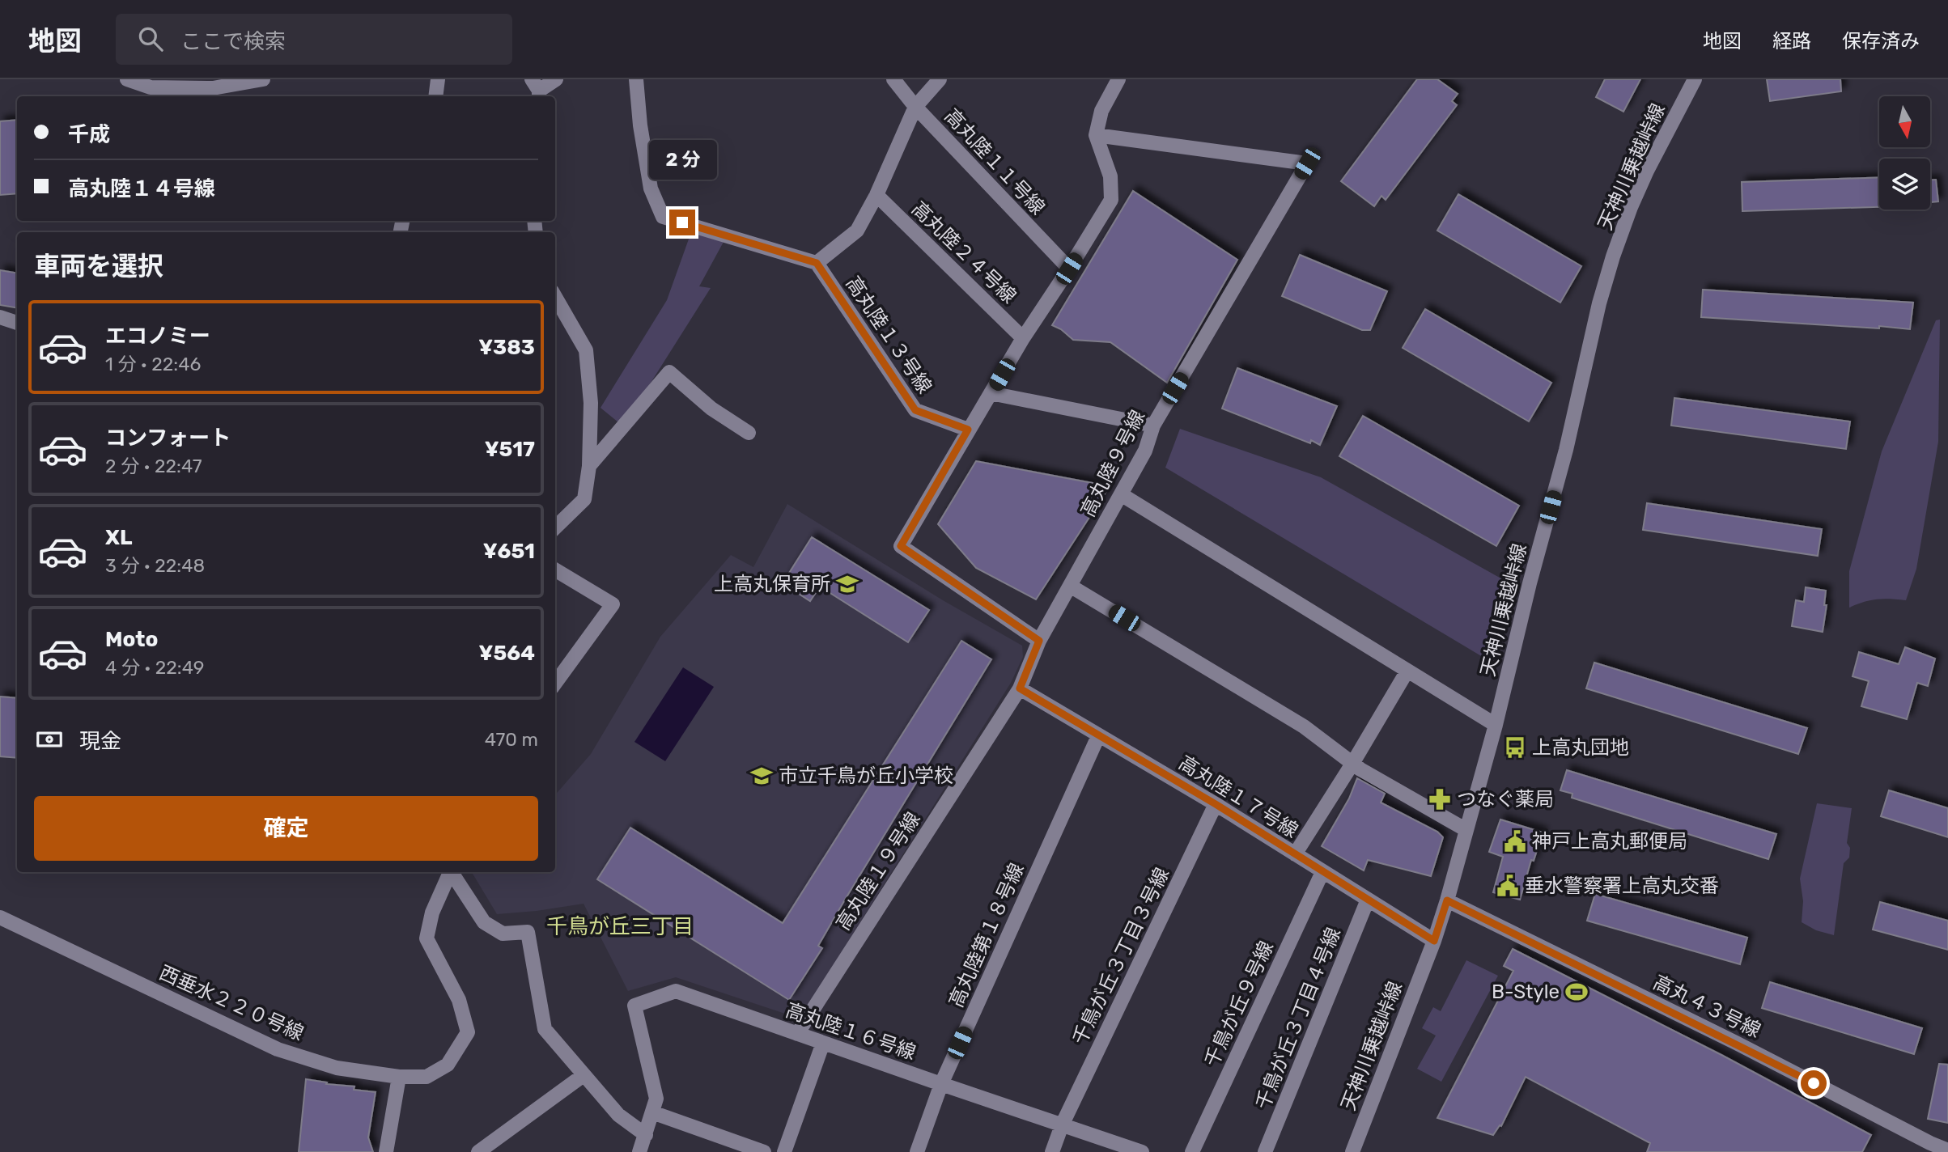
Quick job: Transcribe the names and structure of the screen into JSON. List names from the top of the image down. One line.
{"streets":{"street":["高丸陸１１号線","天神川乗越峠線","高丸陸２４号線","高丸陸１３号線","高丸陸９号線","高丸陸１７号線","高丸陸１９号線","高丸陸第１８号線","千鳥が丘３丁目３号線","西垂水２２０号線","千鳥が丘９号線","高丸４３号線","千鳥が丘３丁目４号線","高丸陸１６号線"]},"crossings":[["天神川乗越峠線","高丸陸１７号線"],["天神川乗越峠線","高丸４３号線"],["高丸陸９号線","高丸陸１９号線"],["高丸陸１７号線","高丸陸１９号線"],["高丸陸１７号線","高丸陸第１８号線"],["高丸陸１７号線","千鳥が丘３丁目３号線"],["高丸陸１７号線","千鳥が丘９号線"],["高丸陸１７号線","千鳥が丘３丁目４号線"],["高丸陸１９号線","高丸陸１６号線"],["高丸陸第１８号線","高丸陸１６号線"],["千鳥が丘３丁目３号線","高丸陸１６号線"]],"districts":["千鳥が丘三丁目"],"places":{"school or university":["上高丸保育所","市立千鳥が丘小学校"],"bus stop":["上高丸団地"],"pharmacy":["つなぐ薬局"],"public building":["神戸上高丸郵便局","垂水警察署上高丸交番"],"sports":["B-Style"]},"north":"bottom","page":{"header":"地図","search":"ここで検索","nav":["地図","経路","保存済み"],"banner":["千成","高丸陸１４号線"],"bubble":"2 分","heading":"車両を選択","list":[{"name":"エコノミー","note":"1 分 · 22:46","value":"¥383"},{"name":"コンフォート","note":"2 分 · 22:47","value":"¥517"},{"name":"XL","note":"3 分 · 22:48","value":"¥651"},{"name":"Moto","note":"4 分 · 22:49","value":"¥564"}],"pay":["現金","470 m"],"buttons":"確定"}}
